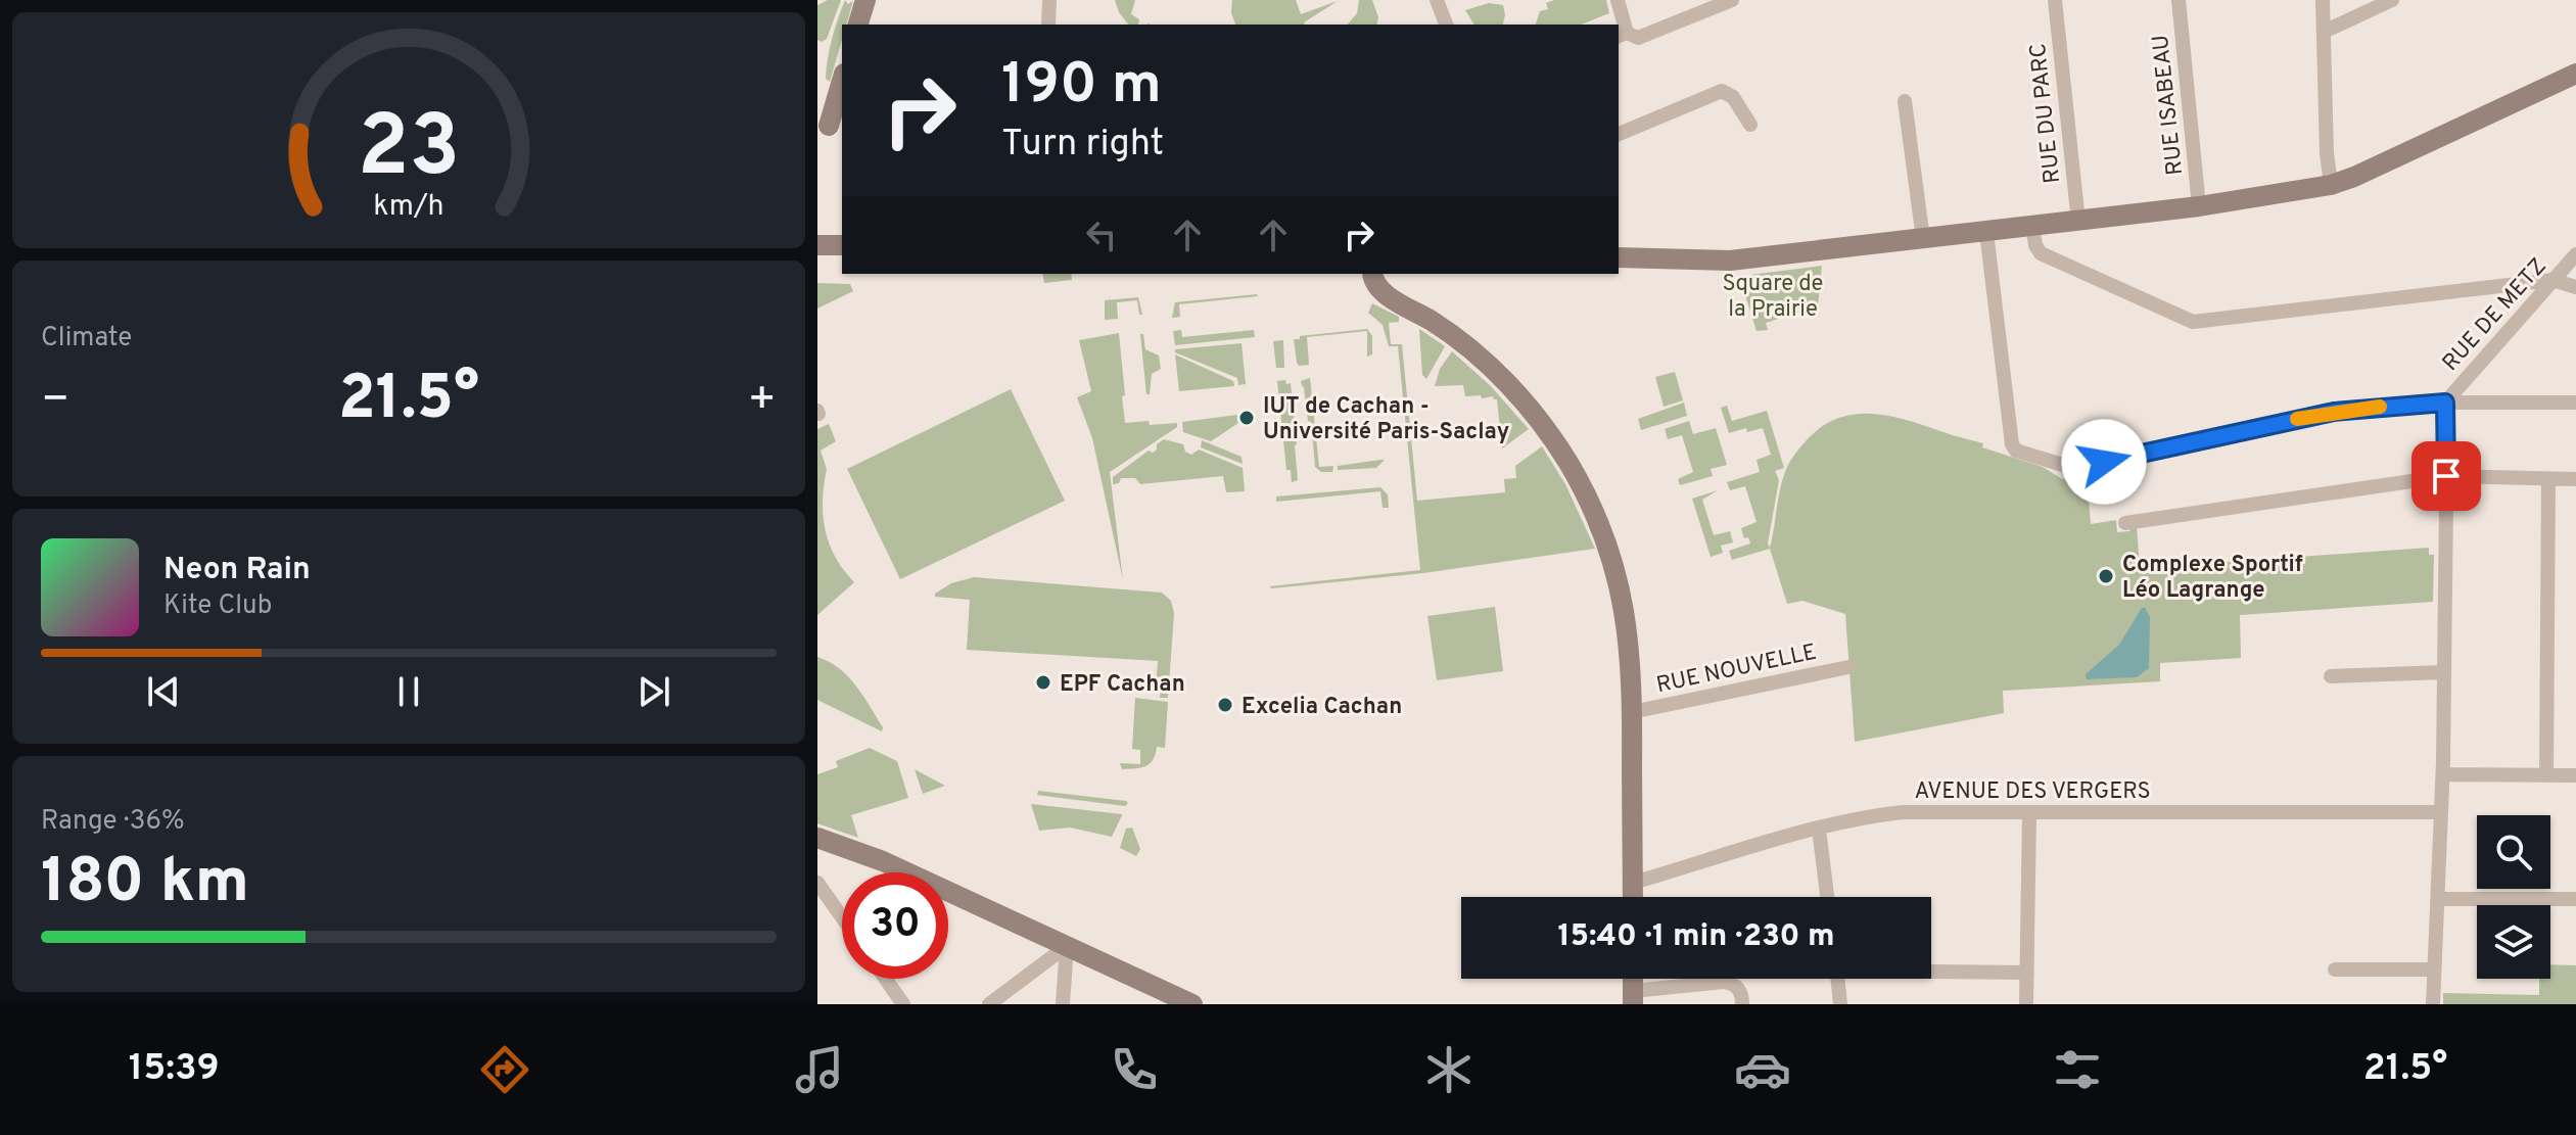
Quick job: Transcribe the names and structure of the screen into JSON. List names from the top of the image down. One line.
{"streets":{"street":["RUE ISABEAU","RUE DU PARC","RUE DE METZ","RUE NOUVELLE","AVENUE DES VERGERS"]},"parks":["Square de la Prairie"],"places":["IUT de Cachan - Université Paris-Saclay","Complexe Sportif Léo Lagrange","EPF Cachan","Excelia Cachan"],"page":{"turn":["190 m","Turn right"],"tile":["Climate",["Range · 36%","180 km"]],"heat":["−","21.5°","+"],"song":["Neon Rain","Kite Club"],"limit":"30","trip":"15:40 · 1 min · 230 m","tabs":["15:39","21.5°"],"gauge":["23","km/h"]}}
